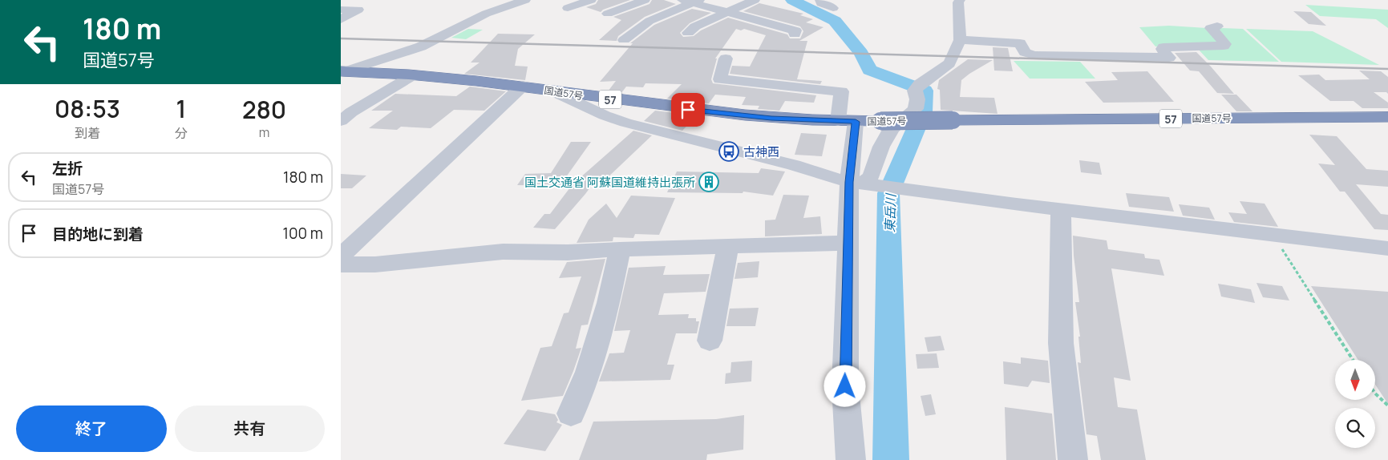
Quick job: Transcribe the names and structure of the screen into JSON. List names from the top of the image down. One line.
{"streets":{"highway":["国道57号","57"]},"water":["東岳川"],"places":{"bus stop":["古神西"],"building":["国土交通省 阿蘇国道維持出張所"]},"north":"bottom","page":{"turn":["180 m","国道57号"],"eta":["08:53","到着","1","分","280","m"],"list":[{"name":"左折","note":"国道57号","value":"180 m"},{"name":"目的地に到着","value":"100 m"}],"buttons":["終了","共有"]}}
